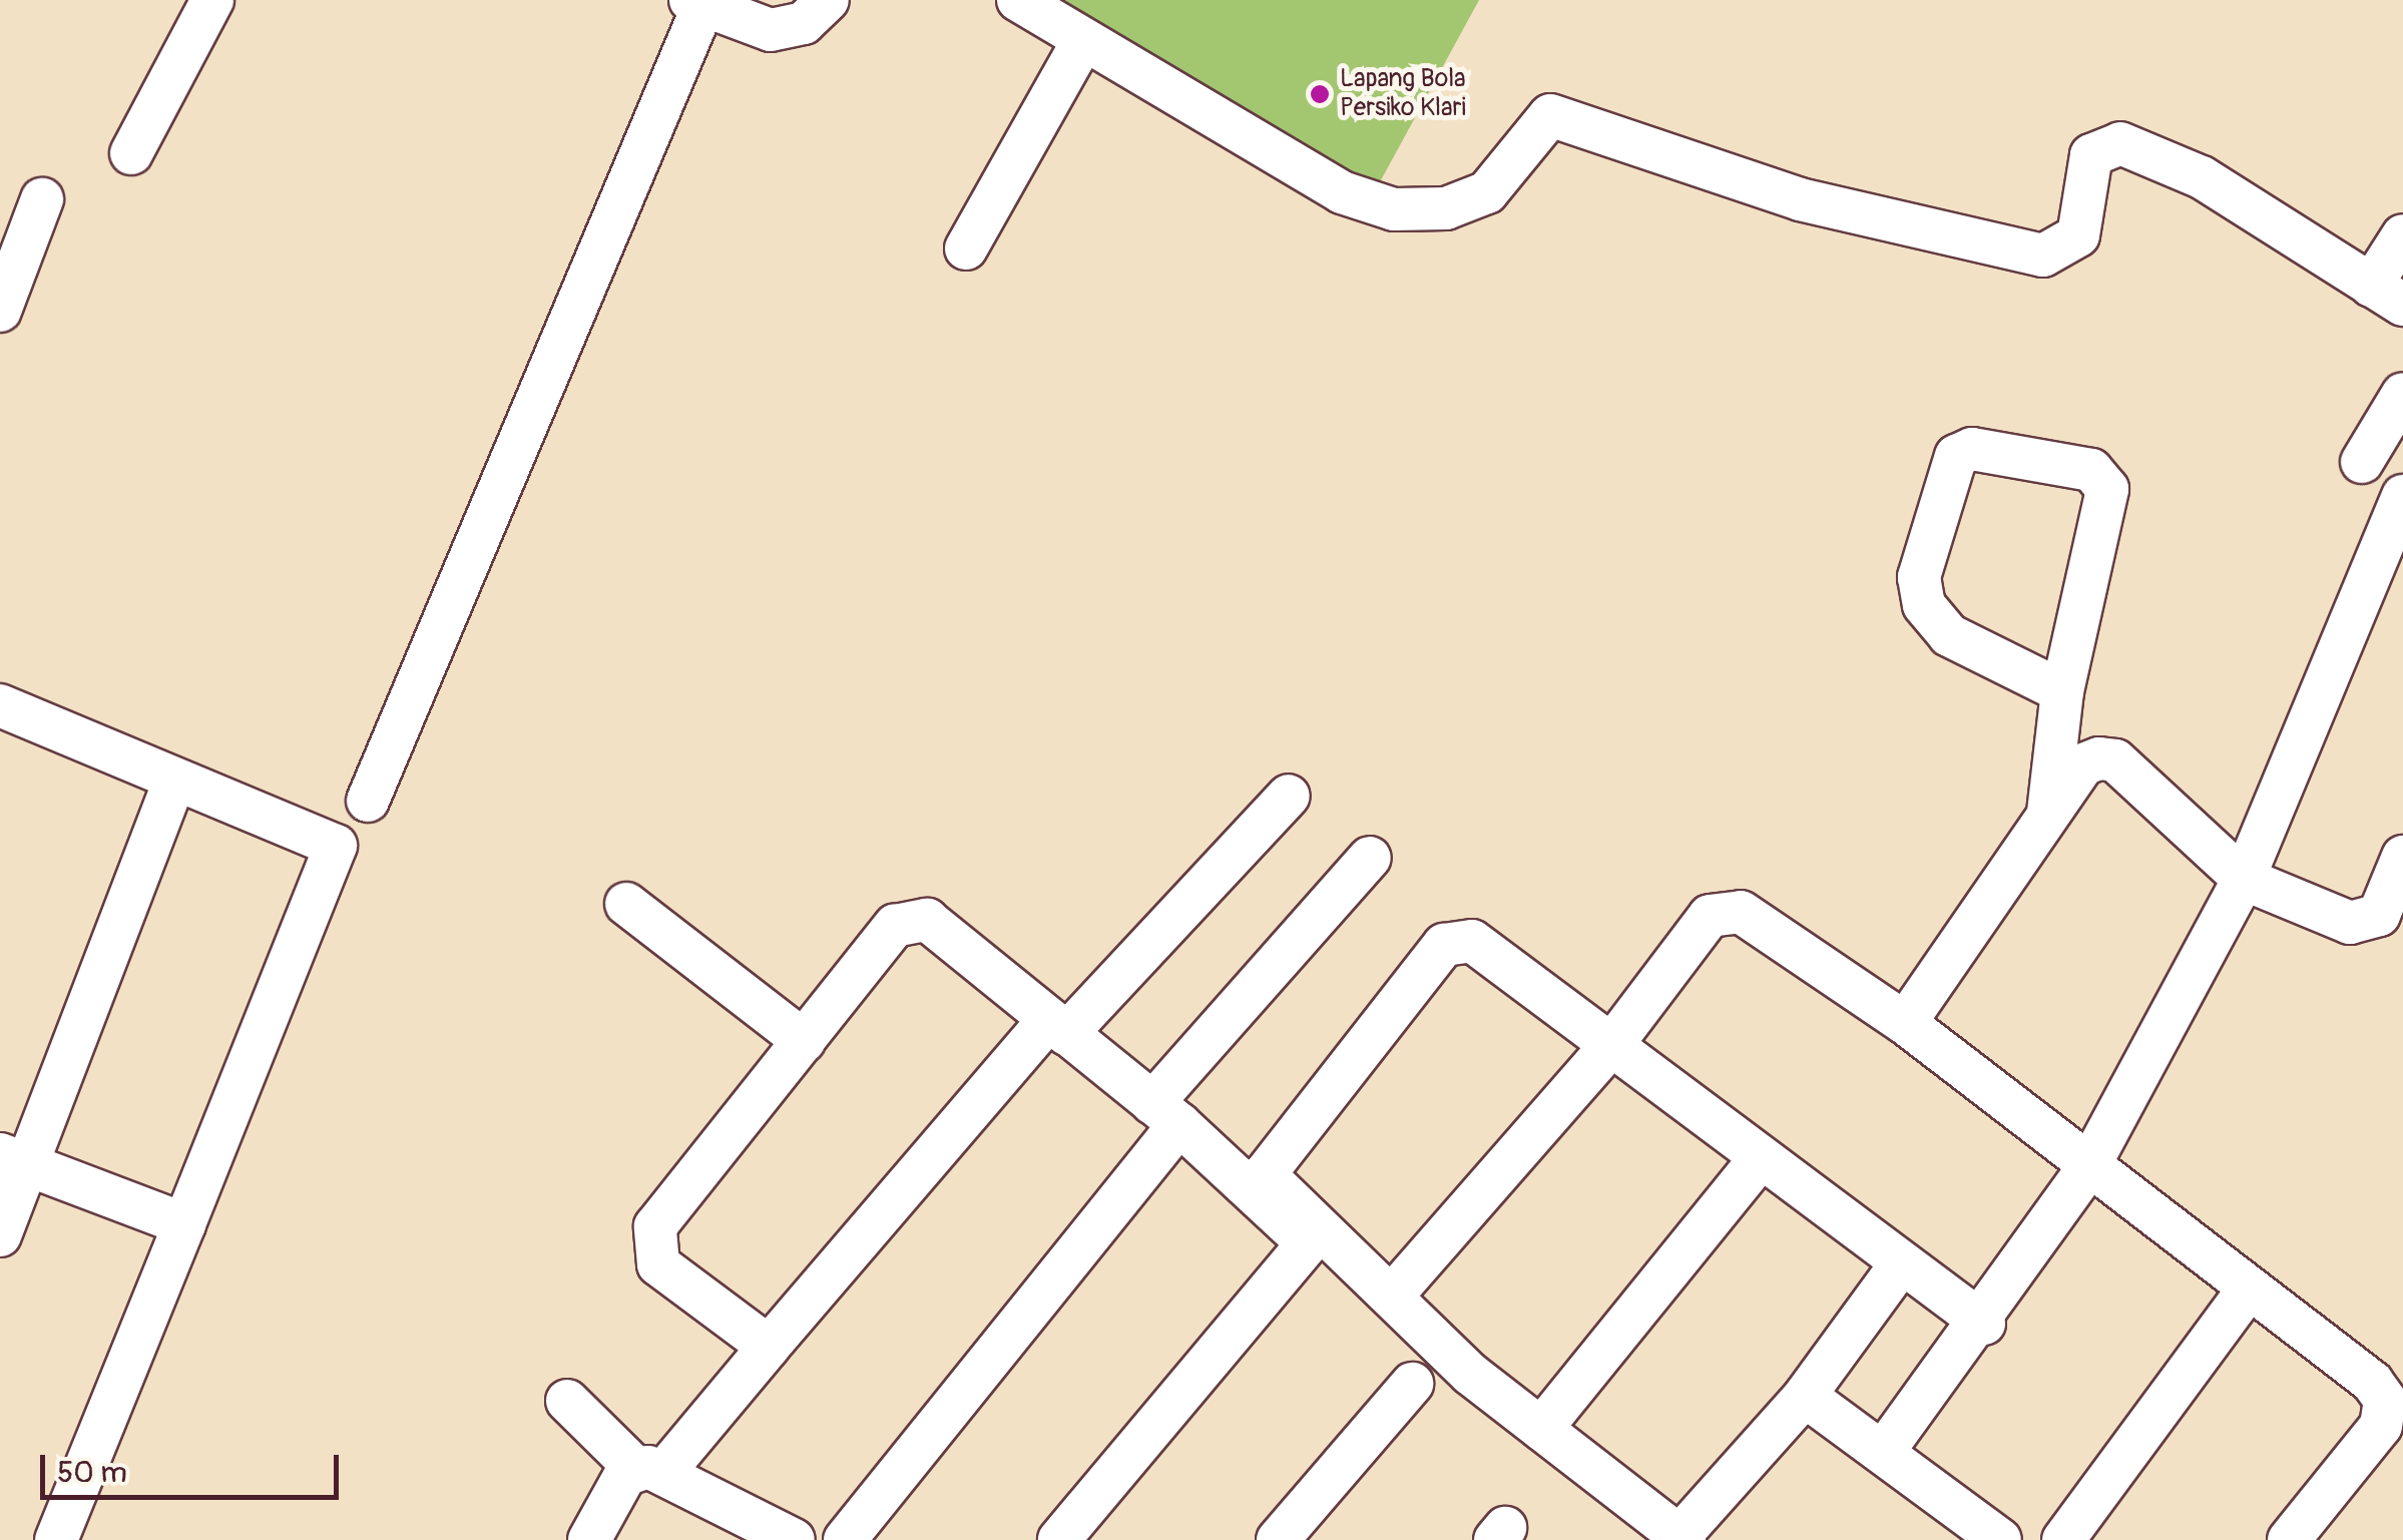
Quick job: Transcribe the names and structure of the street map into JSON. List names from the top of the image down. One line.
{"places":["Lapang Bola Persiko Klari"],"scale_bar":"50 m"}
